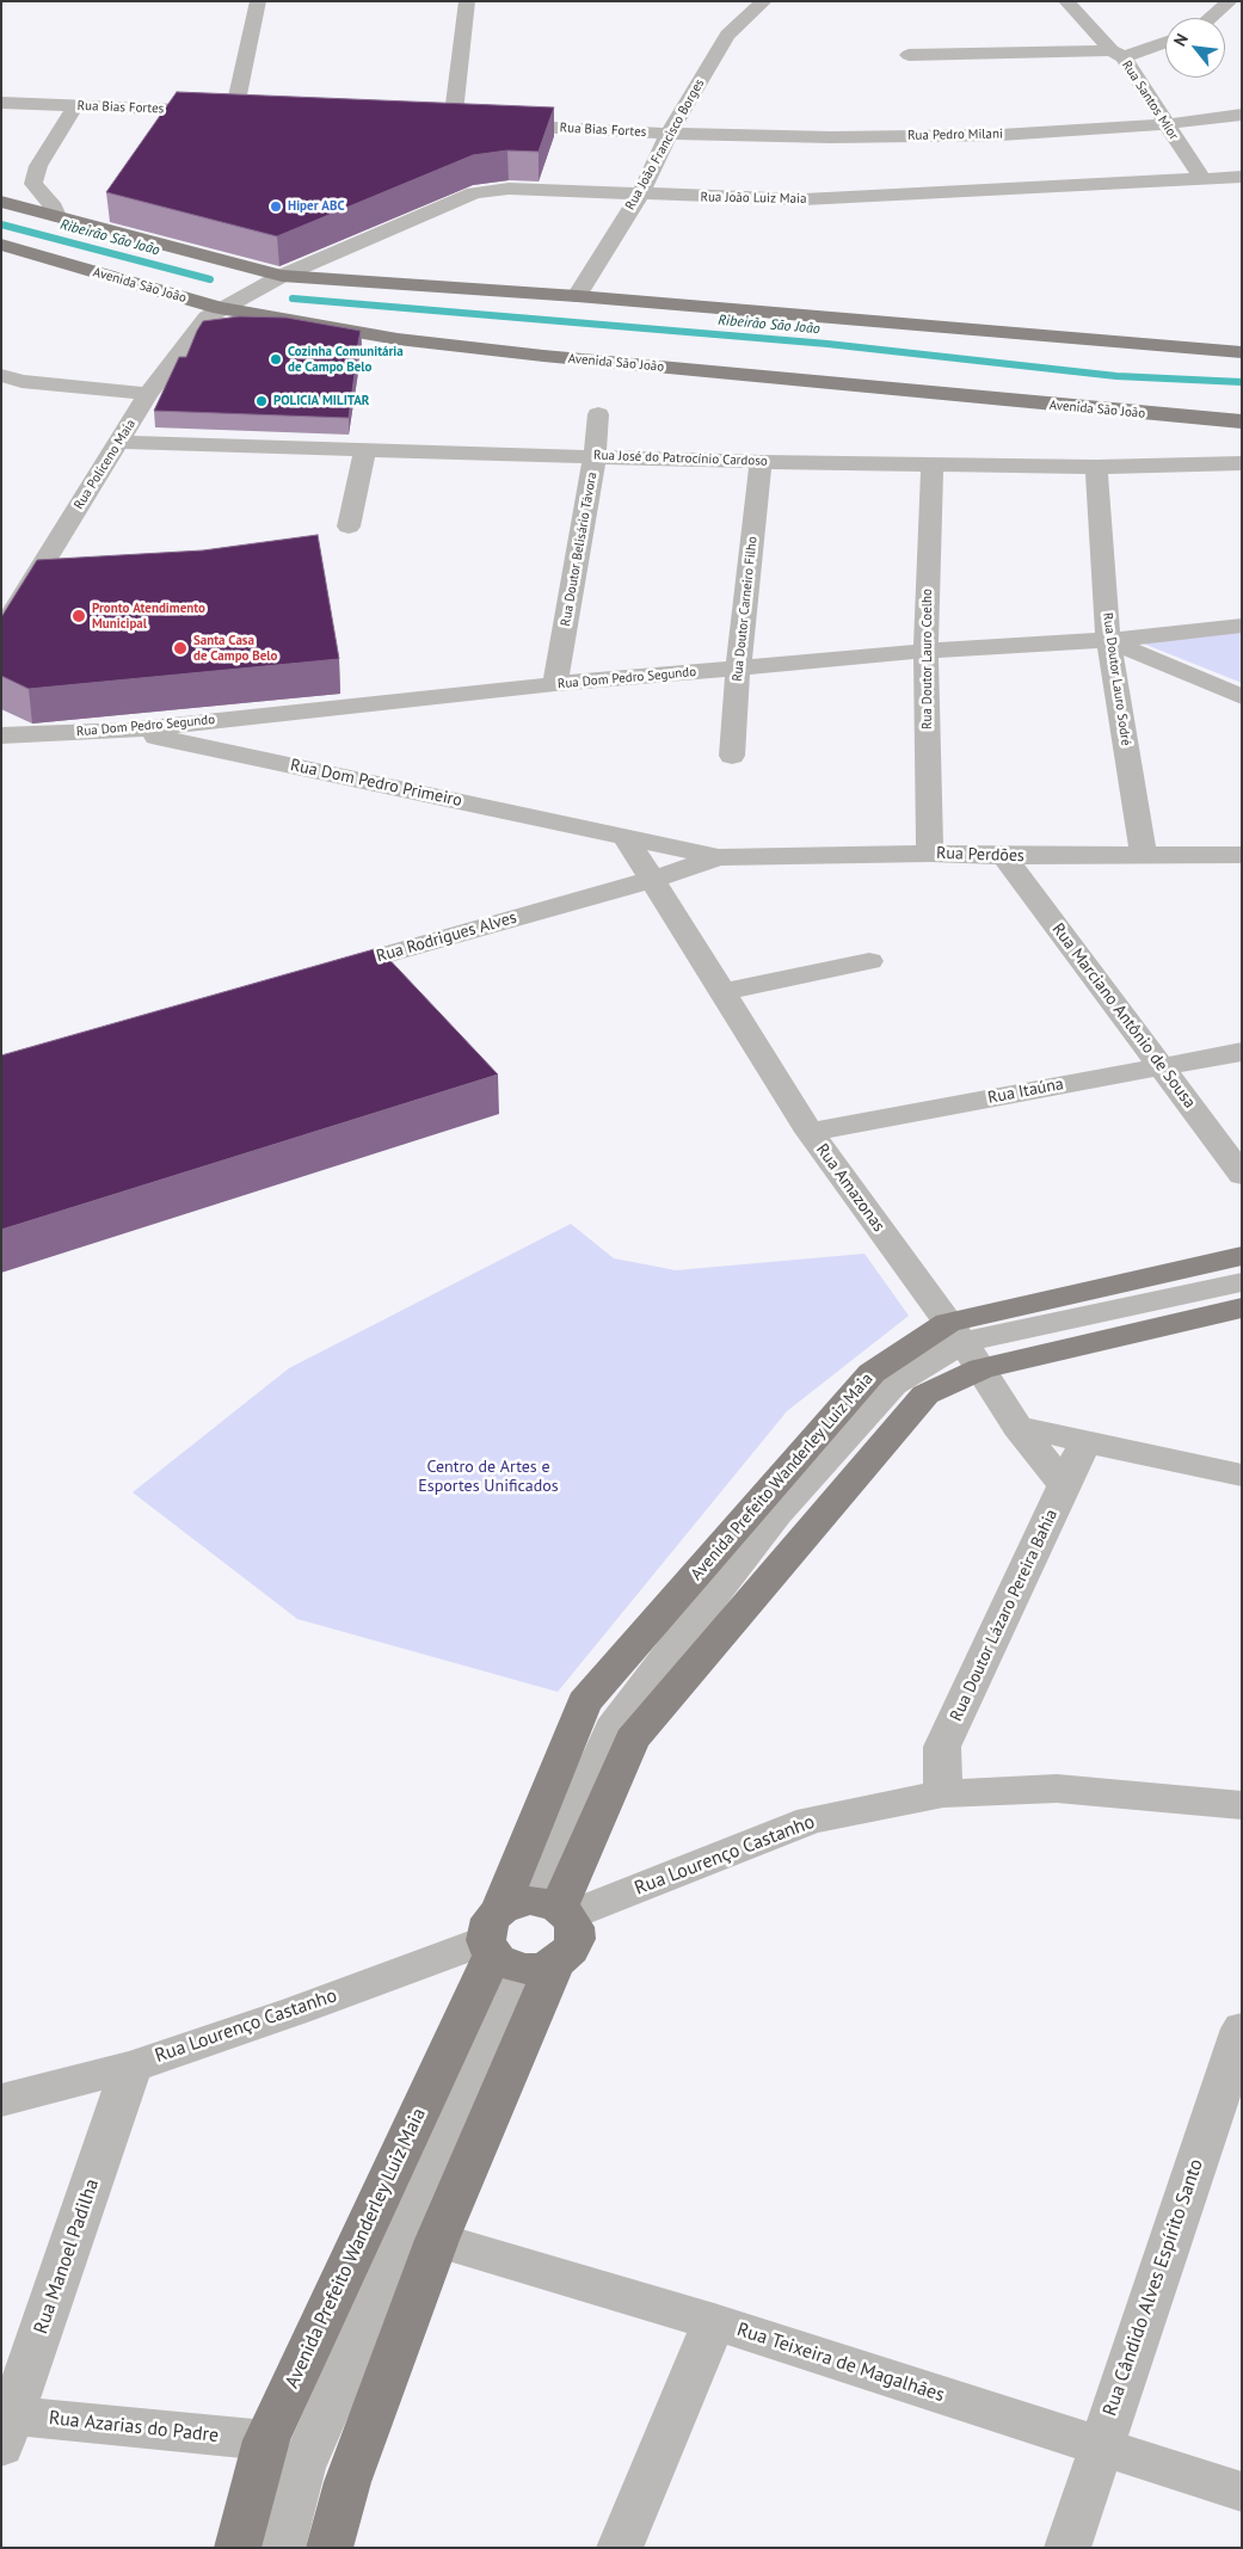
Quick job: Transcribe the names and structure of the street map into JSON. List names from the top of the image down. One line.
{"streets":{"main road":["Avenida São João","Avenida Prefeito Wanderley Luiz Maia"],"street":["Rua Santos Mior","Rua Bias Fortes","Rua Pedro Milani","Rua João Francisco Borges","Rua João Luiz Maia","Rua José do Patrocínio Cardoso","Rua Policeno Maia","Rua Doutor Belisário Távora","Rua Doutor Carneiro Filho","Rua Doutor Lauro Coelho","Rua Dom Pedro Segundo","Rua Doutor Lauro Sodré","Rua Dom Pedro Primeiro","Rua Perdões","Rua Rodrigues Alves","Rua Marciano Antônio de Sousa","Rua Itaúna","Rua Amazonas","Rua Doutor Lázaro Pereira Bahia","Rua Lourenço Castanho","Rua Manoel Padilha","Rua Cândido Alves Espírito Santo","Rua Teixeira de Magalhães","Rua Azarias do Padre"]},"crossings":[["Rua Santos Mior","Rua Pedro Milani"],["Rua Santos Mior","Rua João Luiz Maia"],["Rua Bias Fortes","Rua Pedro Milani"],["Rua Bias Fortes","Rua João Francisco Borges"],["Rua Pedro Milani","Rua João Francisco Borges"],["Rua João Francisco Borges","Rua João Luiz Maia"],["Rua João Luiz Maia","Avenida São João"],["Rua João Luiz Maia","Rua Policeno Maia"],["Avenida São João","Rua Policeno Maia"],["Rua José do Patrocínio Cardoso","Rua Policeno Maia"],["Rua José do Patrocínio Cardoso","Rua Doutor Belisário Távora"],["Rua José do Patrocínio Cardoso","Rua Doutor Carneiro Filho"],["Rua José do Patrocínio Cardoso","Rua Doutor Lauro Coelho"],["Rua José do Patrocínio Cardoso","Rua Doutor Lauro Sodré"],["Rua Doutor Belisário Távora","Rua Dom Pedro Segundo"],["Rua Doutor Carneiro Filho","Rua Dom Pedro Segundo"],["Rua Doutor Lauro Coelho","Rua Dom Pedro Segundo"],["Rua Doutor Lauro Coelho","Rua Perdões"],["Rua Dom Pedro Segundo","Rua Doutor Lauro Sodré"],["Rua Dom Pedro Segundo","Rua Dom Pedro Primeiro"],["Rua Doutor Lauro Sodré","Rua Perdões"],["Rua Dom Pedro Primeiro","Rua Perdões"],["Rua Perdões","Rua Marciano Antônio de Sousa"],["Rua Rodrigues Alves","Rua Amazonas"],["Rua Marciano Antônio de Sousa","Rua Itaúna"],["Rua Itaúna","Rua Amazonas"],["Rua Amazonas","Avenida Prefeito Wanderley Luiz Maia"],["Rua Amazonas","Rua Doutor Lázaro Pereira Bahia"],["Avenida Prefeito Wanderley Luiz Maia","Rua Lourenço Castanho"],["Avenida Prefeito Wanderley Luiz Maia","Rua Teixeira de Magalhães"],["Avenida Prefeito Wanderley Luiz Maia","Rua Azarias do Padre"],["Rua Doutor Lázaro Pereira Bahia","Rua Lourenço Castanho"],["Rua Lourenço Castanho","Rua Manoel Padilha"],["Rua Manoel Padilha","Rua Azarias do Padre"],["Rua Cândido Alves Espírito Santo","Rua Teixeira de Magalhães"]],"water":["Ribeirão São João"],"parks":["Centro de Artes e Esportes Unificados"],"places":["Hiper ABC","Cozinha Comunitária de Campo Belo","POLICIA MILITAR","Pronto Atendimento Municipal","Santa Casa de Campo Belo"],"north":"top left"}
